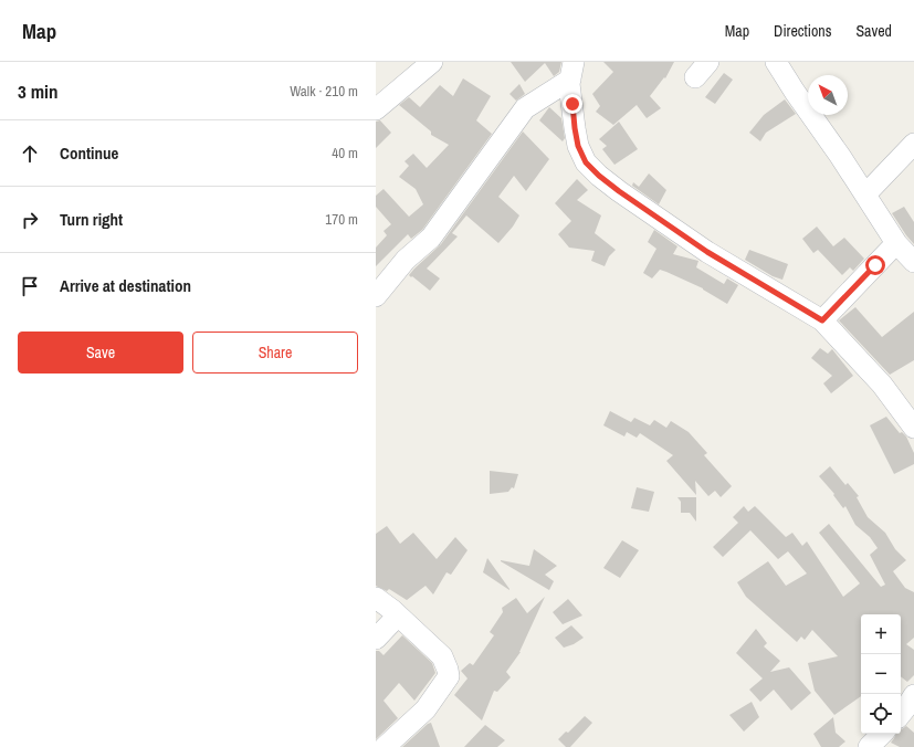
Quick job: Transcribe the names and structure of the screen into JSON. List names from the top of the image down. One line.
{"north":"top left","page":{"header":"Map","nav":["Map","Directions","Saved"],"heading":["3 min","Walk · 210 m"],"list":[["Continue","40 m"],["Turn right","170 m"],"Arrive at destination"],"buttons":["Save","Share"],"map_buttons":["+","−"]}}
